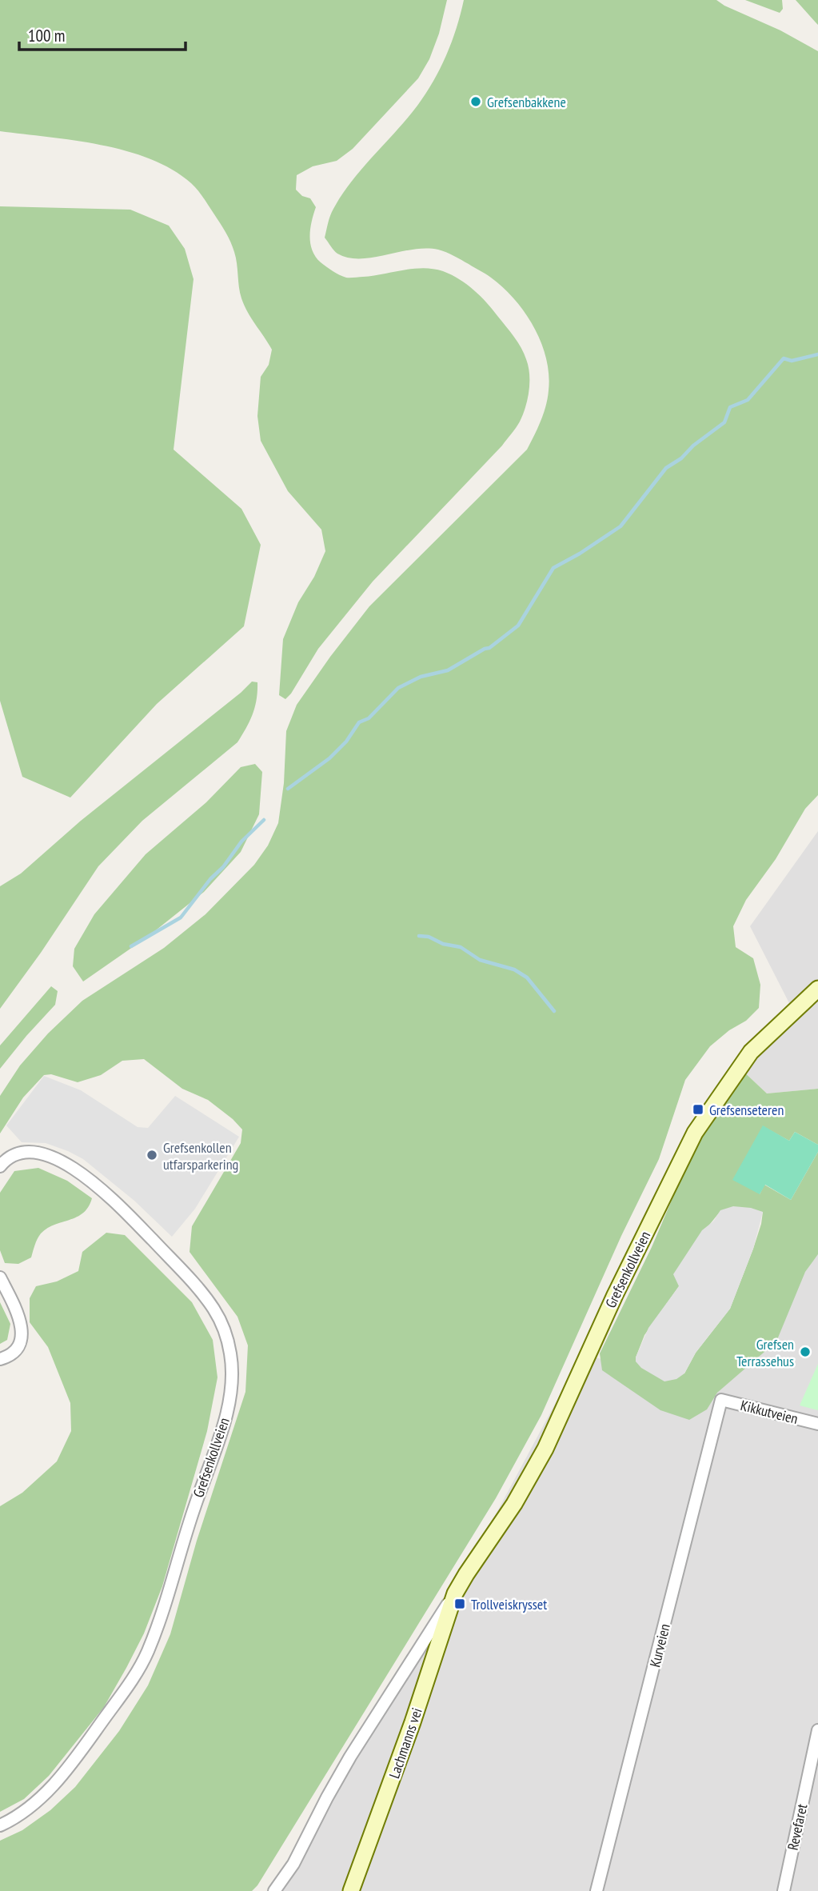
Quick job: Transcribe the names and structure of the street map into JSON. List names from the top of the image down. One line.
{"streets":{"street":["Grefsenkollveien","Kikkutveien","Kurveien","Lachmanns vei","Revefaret"]},"crossings":[["Grefsenkollveien","Lachmanns vei"],["Kikkutveien","Kurveien"]],"places":{"other":["Grefsenbakkene","Grefsenkollen utfarsparkering","Grefsen Terrassehus"],"transit":["Grefsenseteren","Trollveiskrysset"]},"scale_bar":"100 m"}
